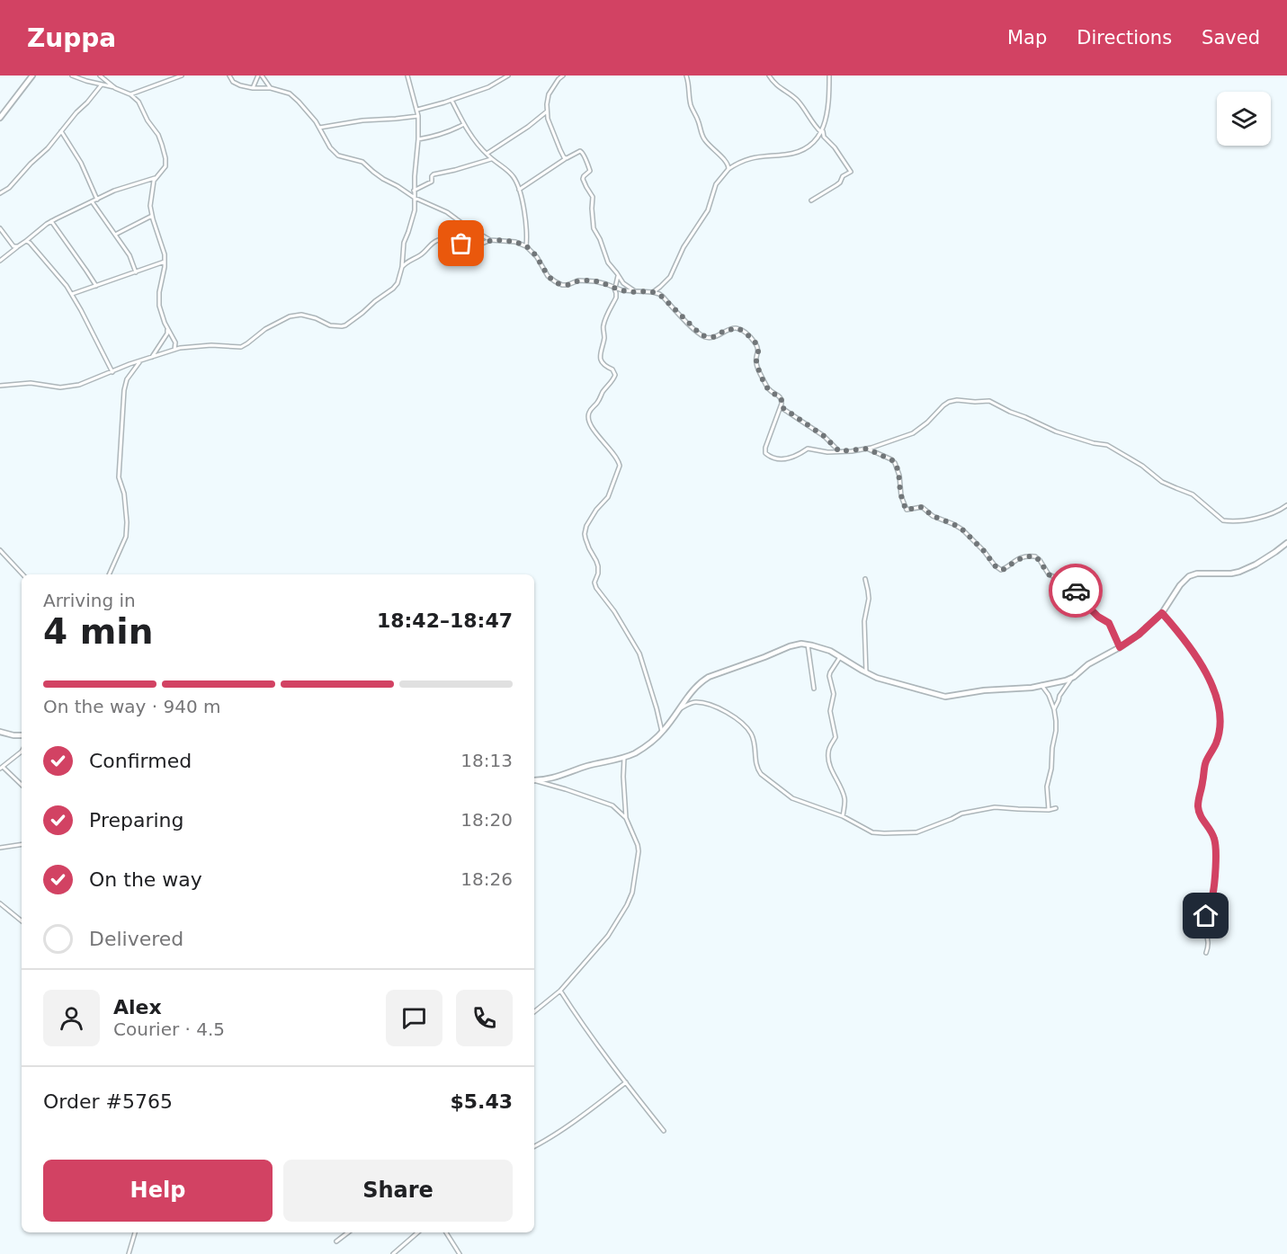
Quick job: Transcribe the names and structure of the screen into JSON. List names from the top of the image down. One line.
{"page":{"header":"Zuppa","nav":["Map","Directions","Saved"],"heading":["4 min","Arriving in","18:42–18:47"],"panel":["Alex","Courier · 4.5","Order #5765","$5.43"],"bar":"On the way · 940 m","list":[["Confirmed","18:13"],["Preparing","18:20"],["On the way","18:26"],"Delivered"],"buttons":["Help","Share"]}}
